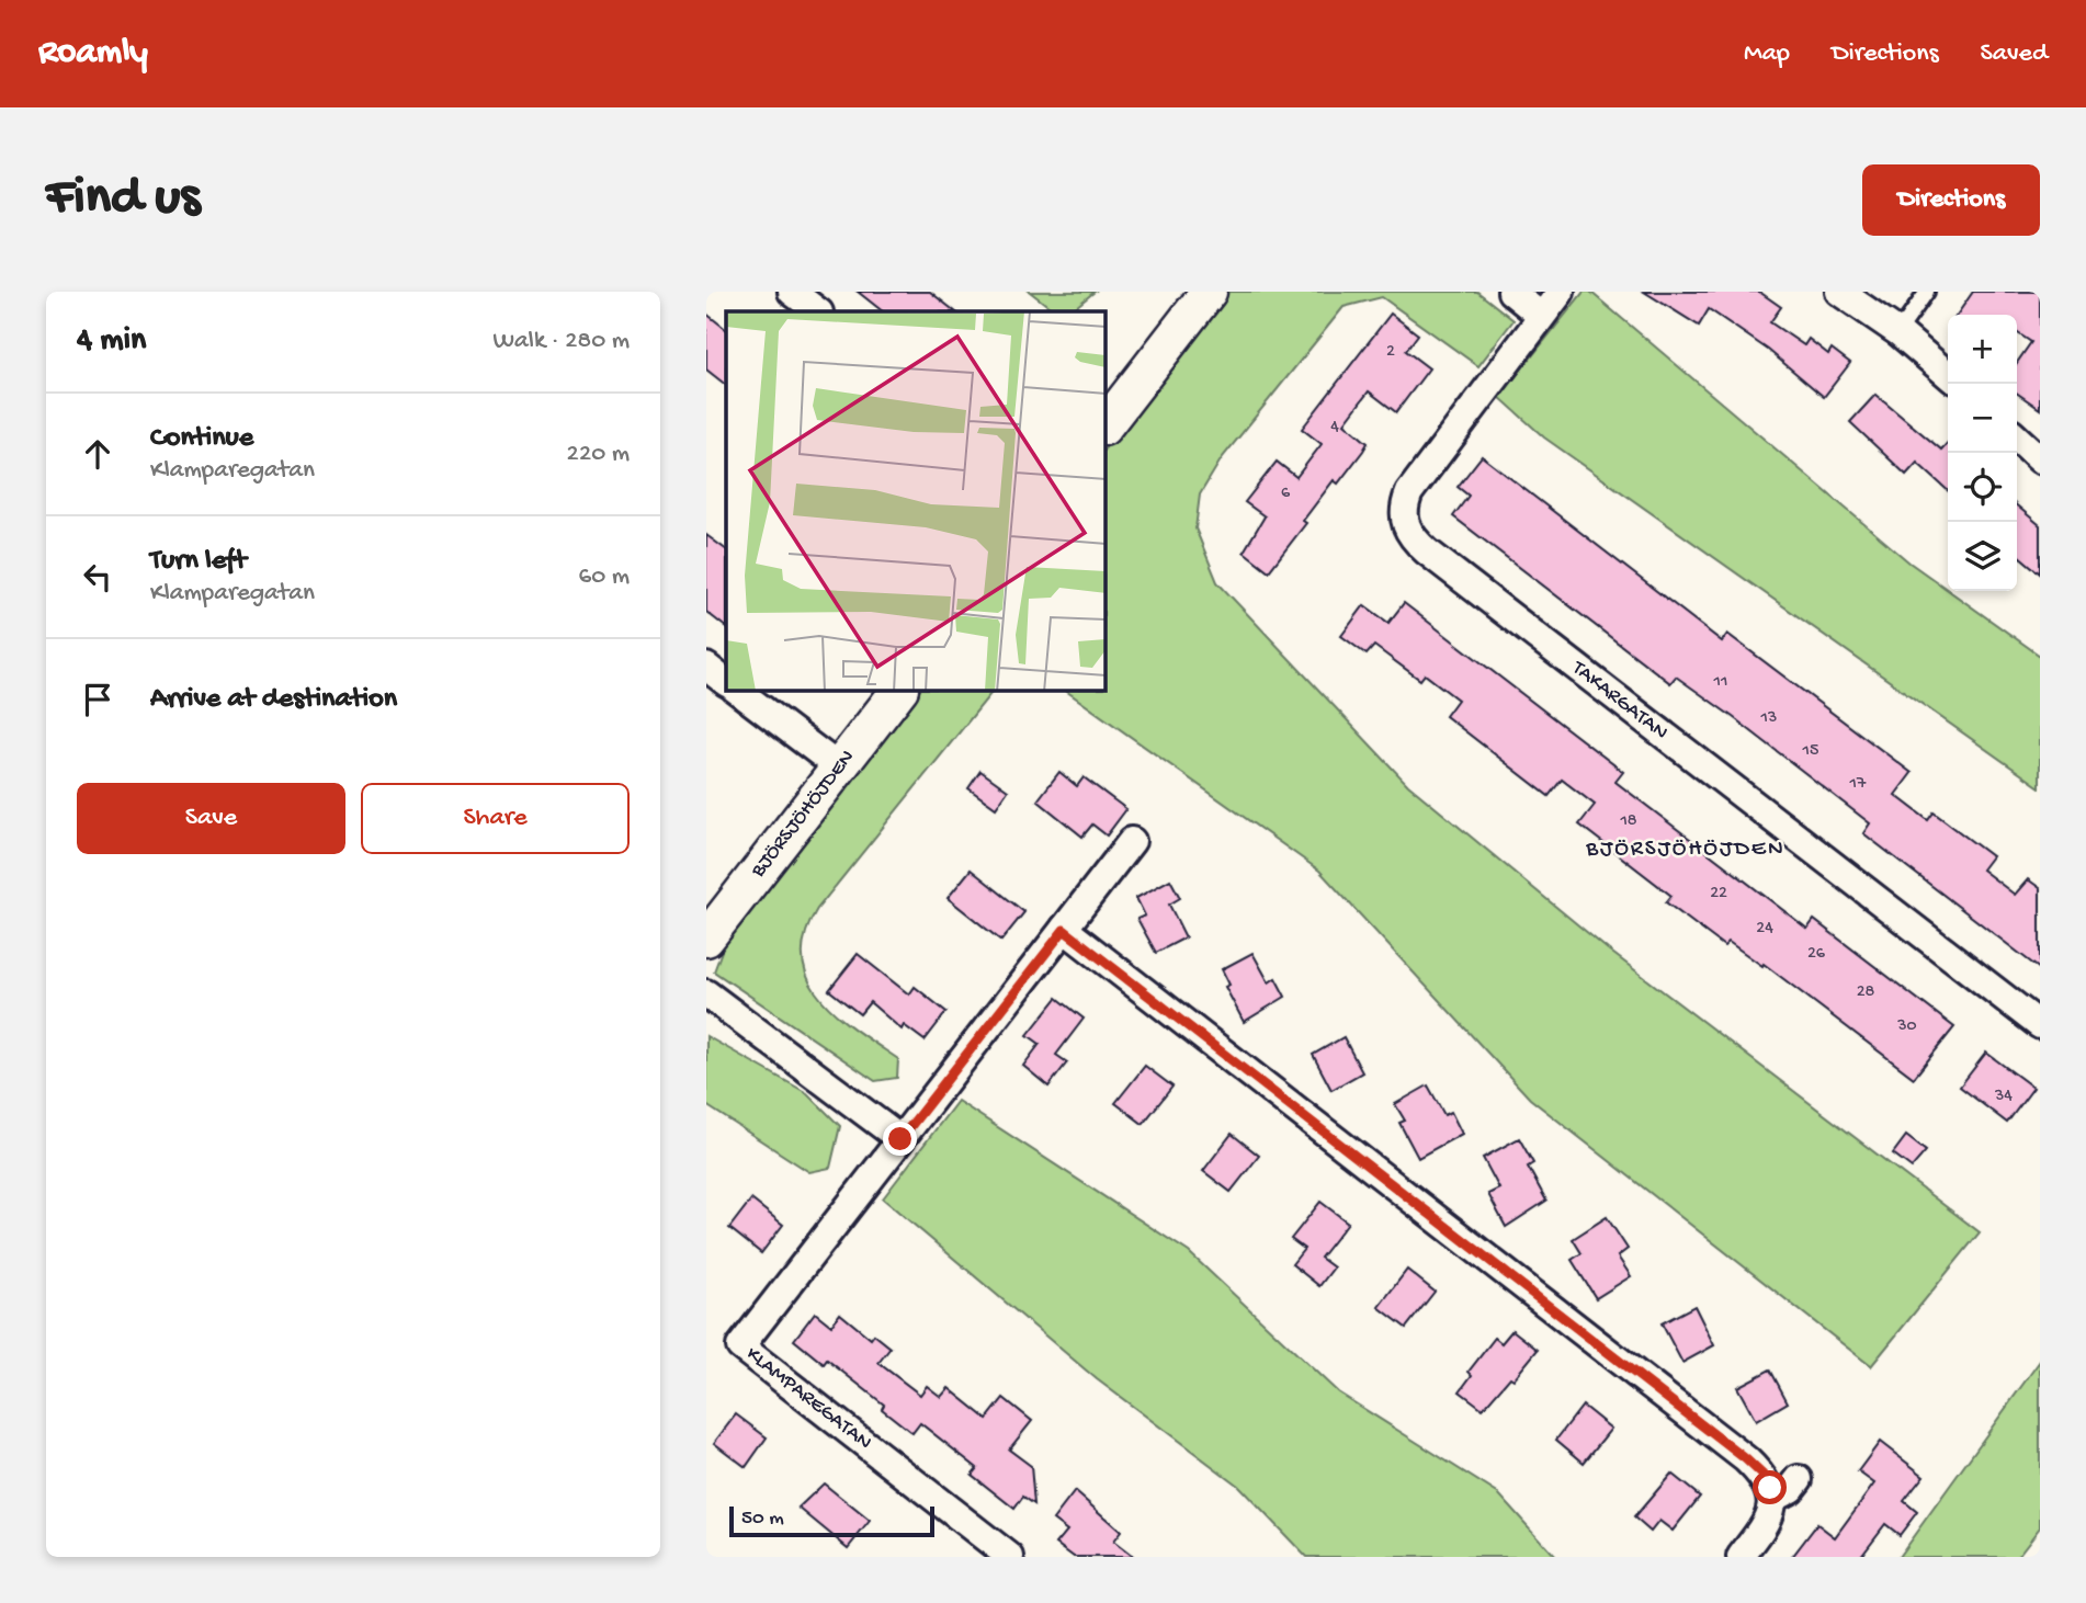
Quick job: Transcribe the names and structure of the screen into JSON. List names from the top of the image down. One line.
{"streets":{"street":["TAKARGATAN","BJÖRSJÖHÖJDEN","KLAMPAREGATAN"]},"districts":["BJÖRSJÖHÖJDEN"],"house_numbers":["2","4","6","11","13","15","17","18","22","24","26","28","30","34"],"scale_bar":"50 m","page":{"header":"Roamly","nav":["Map","Directions","Saved"],"buttons":["Directions",["Save","Share"]],"title":"Find us","heading":["4 min","Walk · 280 m"],"map_buttons":["+","−"],"list":[["Continue","Klamparegatan","220 m"],["Turn left","Klamparegatan","60 m"],"Arrive at destination"],"scale":"50 m"}}
